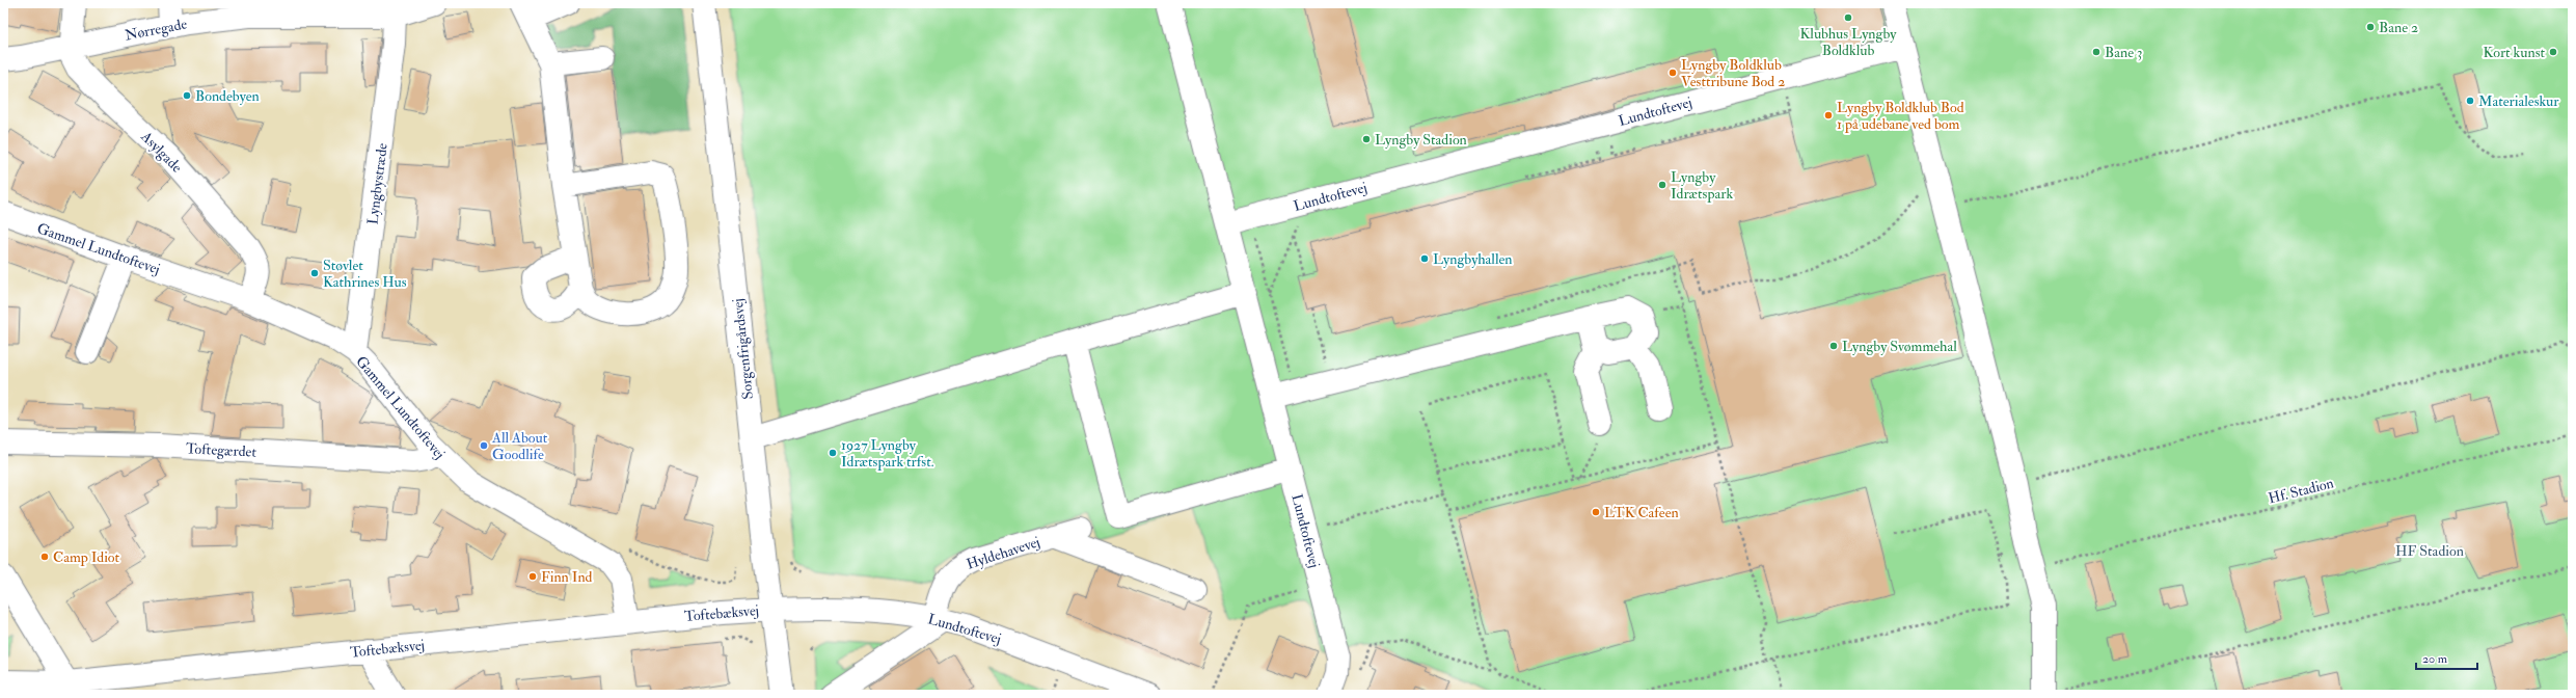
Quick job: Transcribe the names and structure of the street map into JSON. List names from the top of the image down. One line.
{"streets":{"street":["Nørregade","Lundtoftevej","Asylgade","Lyngbystræde","Gammel Lundtoftevej","Sorgenfrigårdsvej","Toftegærdet","Hyldehavevej","Toftebæksvej"],"path":["Hf. Stadion"]},"crossings":[["Nørregade","Asylgade"],["Nørregade","Lyngbystræde"],["Lundtoftevej","Sorgenfrigårdsvej"],["Lundtoftevej","Hyldehavevej"],["Lundtoftevej","Toftebæksvej"],["Asylgade","Gammel Lundtoftevej"],["Lyngbystræde","Gammel Lundtoftevej"],["Gammel Lundtoftevej","Toftegærdet"],["Gammel Lundtoftevej","Toftebæksvej"],["Sorgenfrigårdsvej","Toftebæksvej"]],"parks":["HF Stadion"],"places":["Klubhus Lyngby Boldklub","Bane 2","Bane 3","Kort kunst","Lyngby Boldklub Vesttribune Bod 2","Bondebyen","Materialeskur","Lyngby Boldklub Bod 1 på udebane ved bom","Lyngby Stadion","Lyngby Idrætspark","Lyngbyhallen","Støvlet Kathrines Hus","Lyngby Svømmehal","All About Goodlife","1927 Lyngby Idrætspark trfst.","LTK Cafeen","Camp Idiot","Finn Ind"],"scale_bar":"20 m"}
